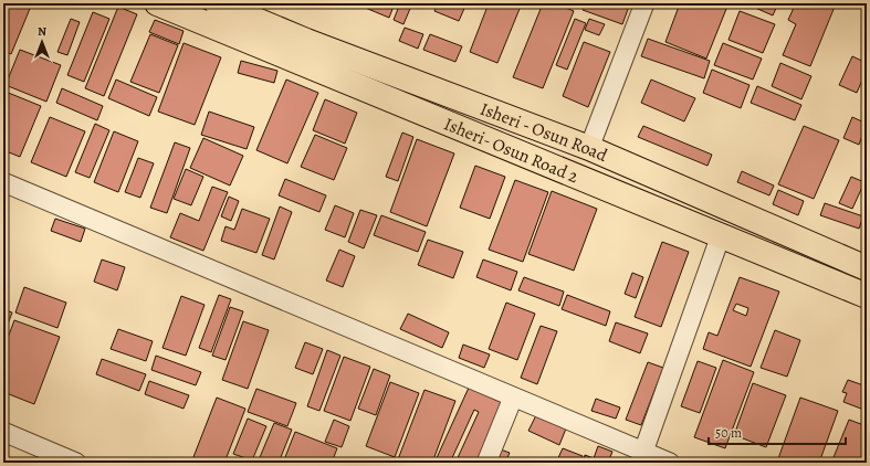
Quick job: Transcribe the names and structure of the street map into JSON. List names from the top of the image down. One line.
{"streets":{"main road":["Isheri - Osun Road","Isheri- Osun Road 2"]},"scale_bar":"50 m","north":"top"}
